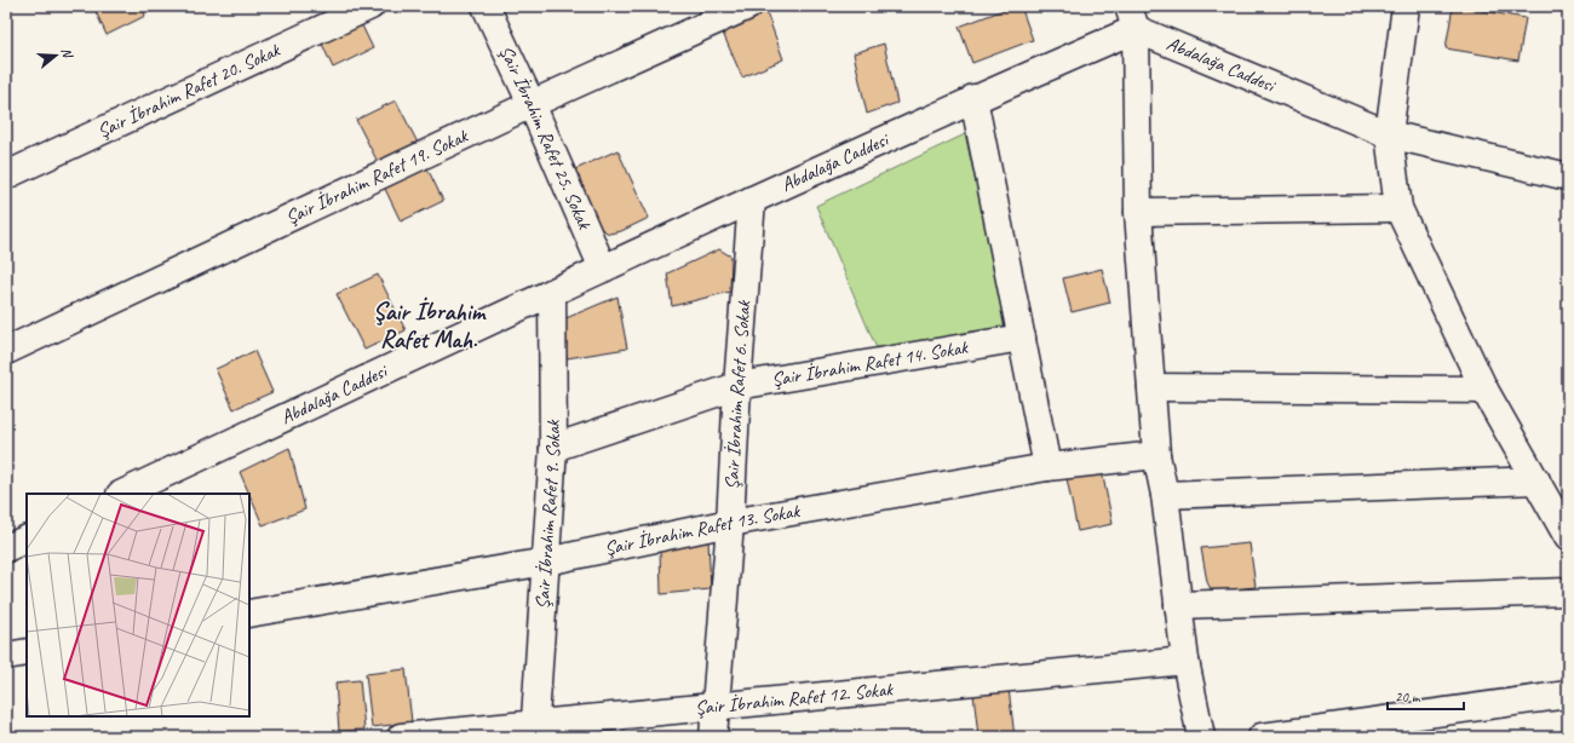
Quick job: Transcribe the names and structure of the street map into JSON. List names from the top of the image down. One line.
{"streets":{"street":["Abdalağa Caddesi","Şair İbrahim Rafet 20. Sokak","Şair İbrahim Rafet 25. Sokak","Şair İbrahim Rafet 19. Sokak","Şair İbrahim Rafet 14. Sokak","Şair İbrahim Rafet 6. Sokak","Şair İbrahim Rafet 9. Sokak","Şair İbrahim Rafet 13. Sokak","Şair İbrahim Rafet 12. Sokak"]},"crossings":[["Abdalağa Caddesi","Şair İbrahim Rafet 25. Sokak"],["Abdalağa Caddesi","Şair İbrahim Rafet 6. Sokak"],["Abdalağa Caddesi","Şair İbrahim Rafet 9. Sokak"],["Şair İbrahim Rafet 25. Sokak","Şair İbrahim Rafet 19. Sokak"],["Şair İbrahim Rafet 14. Sokak","Şair İbrahim Rafet 6. Sokak"],["Şair İbrahim Rafet 14. Sokak","Şair İbrahim Rafet 9. Sokak"],["Şair İbrahim Rafet 6. Sokak","Şair İbrahim Rafet 13. Sokak"],["Şair İbrahim Rafet 6. Sokak","Şair İbrahim Rafet 12. Sokak"],["Şair İbrahim Rafet 9. Sokak","Şair İbrahim Rafet 13. Sokak"],["Şair İbrahim Rafet 9. Sokak","Şair İbrahim Rafet 12. Sokak"]],"districts":["Şair İbrahim Rafet Mah."],"scale_bar":"20 m","north":"right"}
